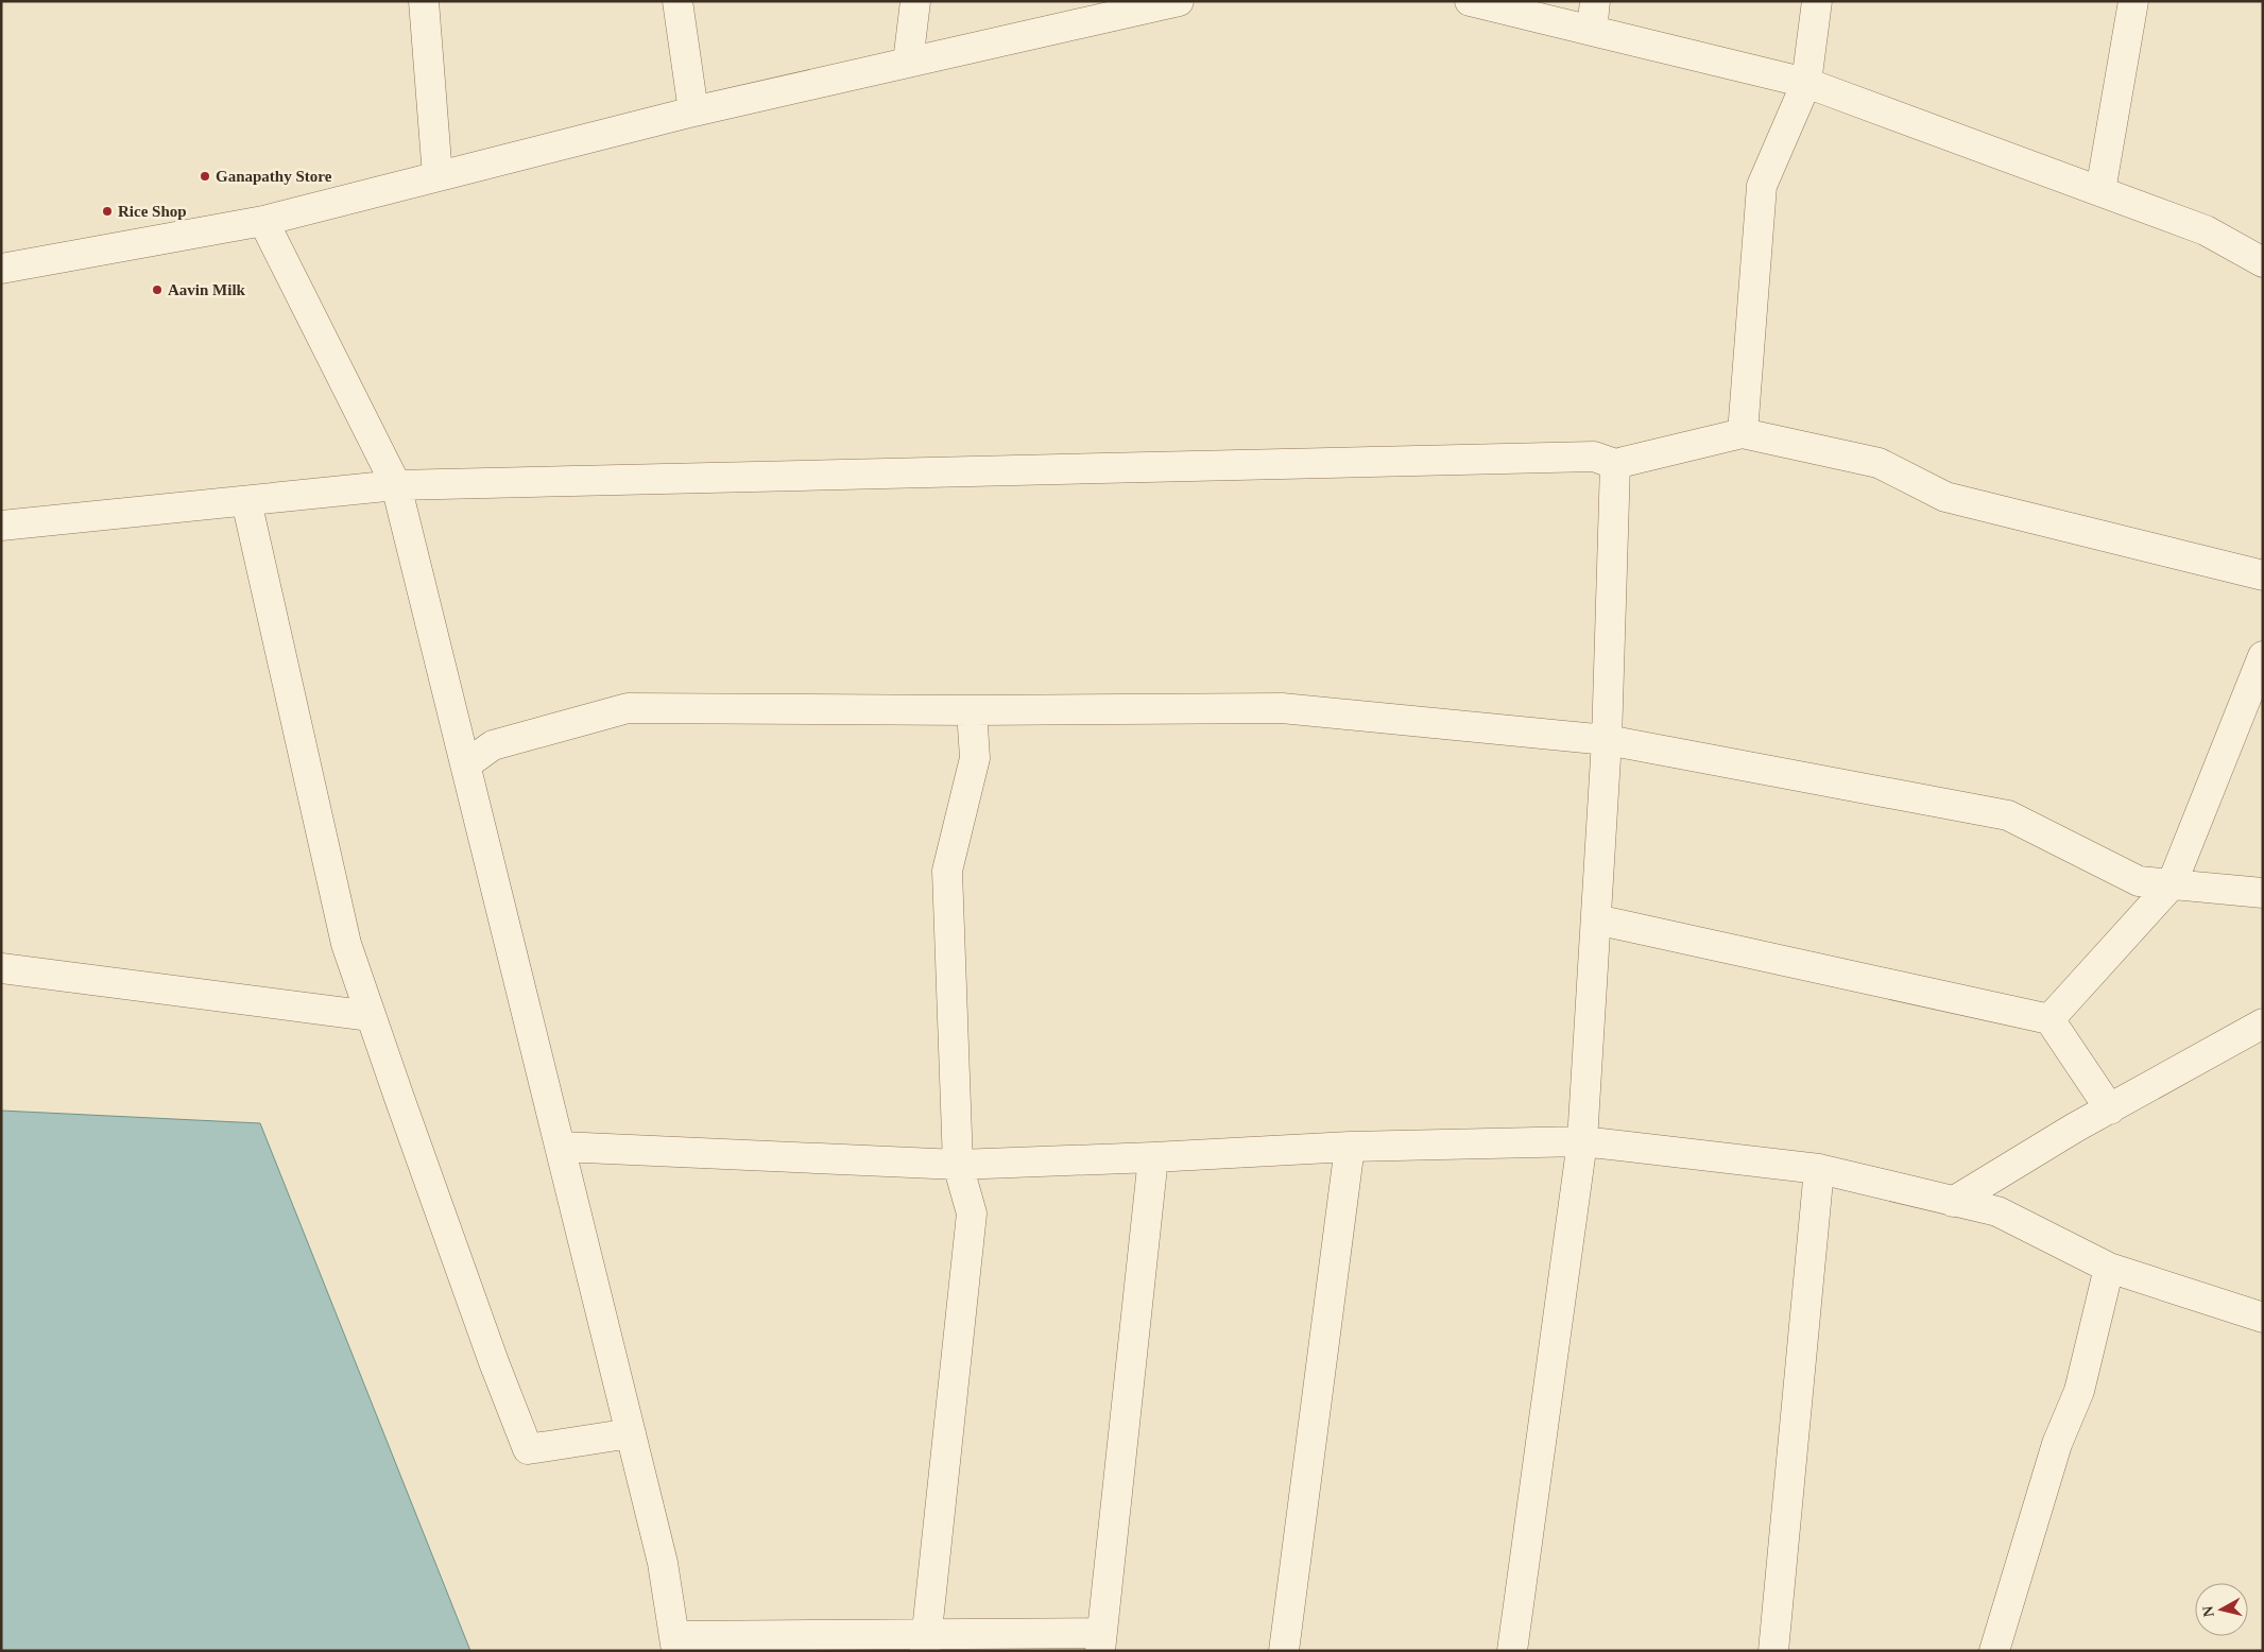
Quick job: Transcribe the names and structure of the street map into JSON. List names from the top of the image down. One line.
{"places":["Ganapathy Store","Rice Shop","Aavin Milk"],"north":"left"}
